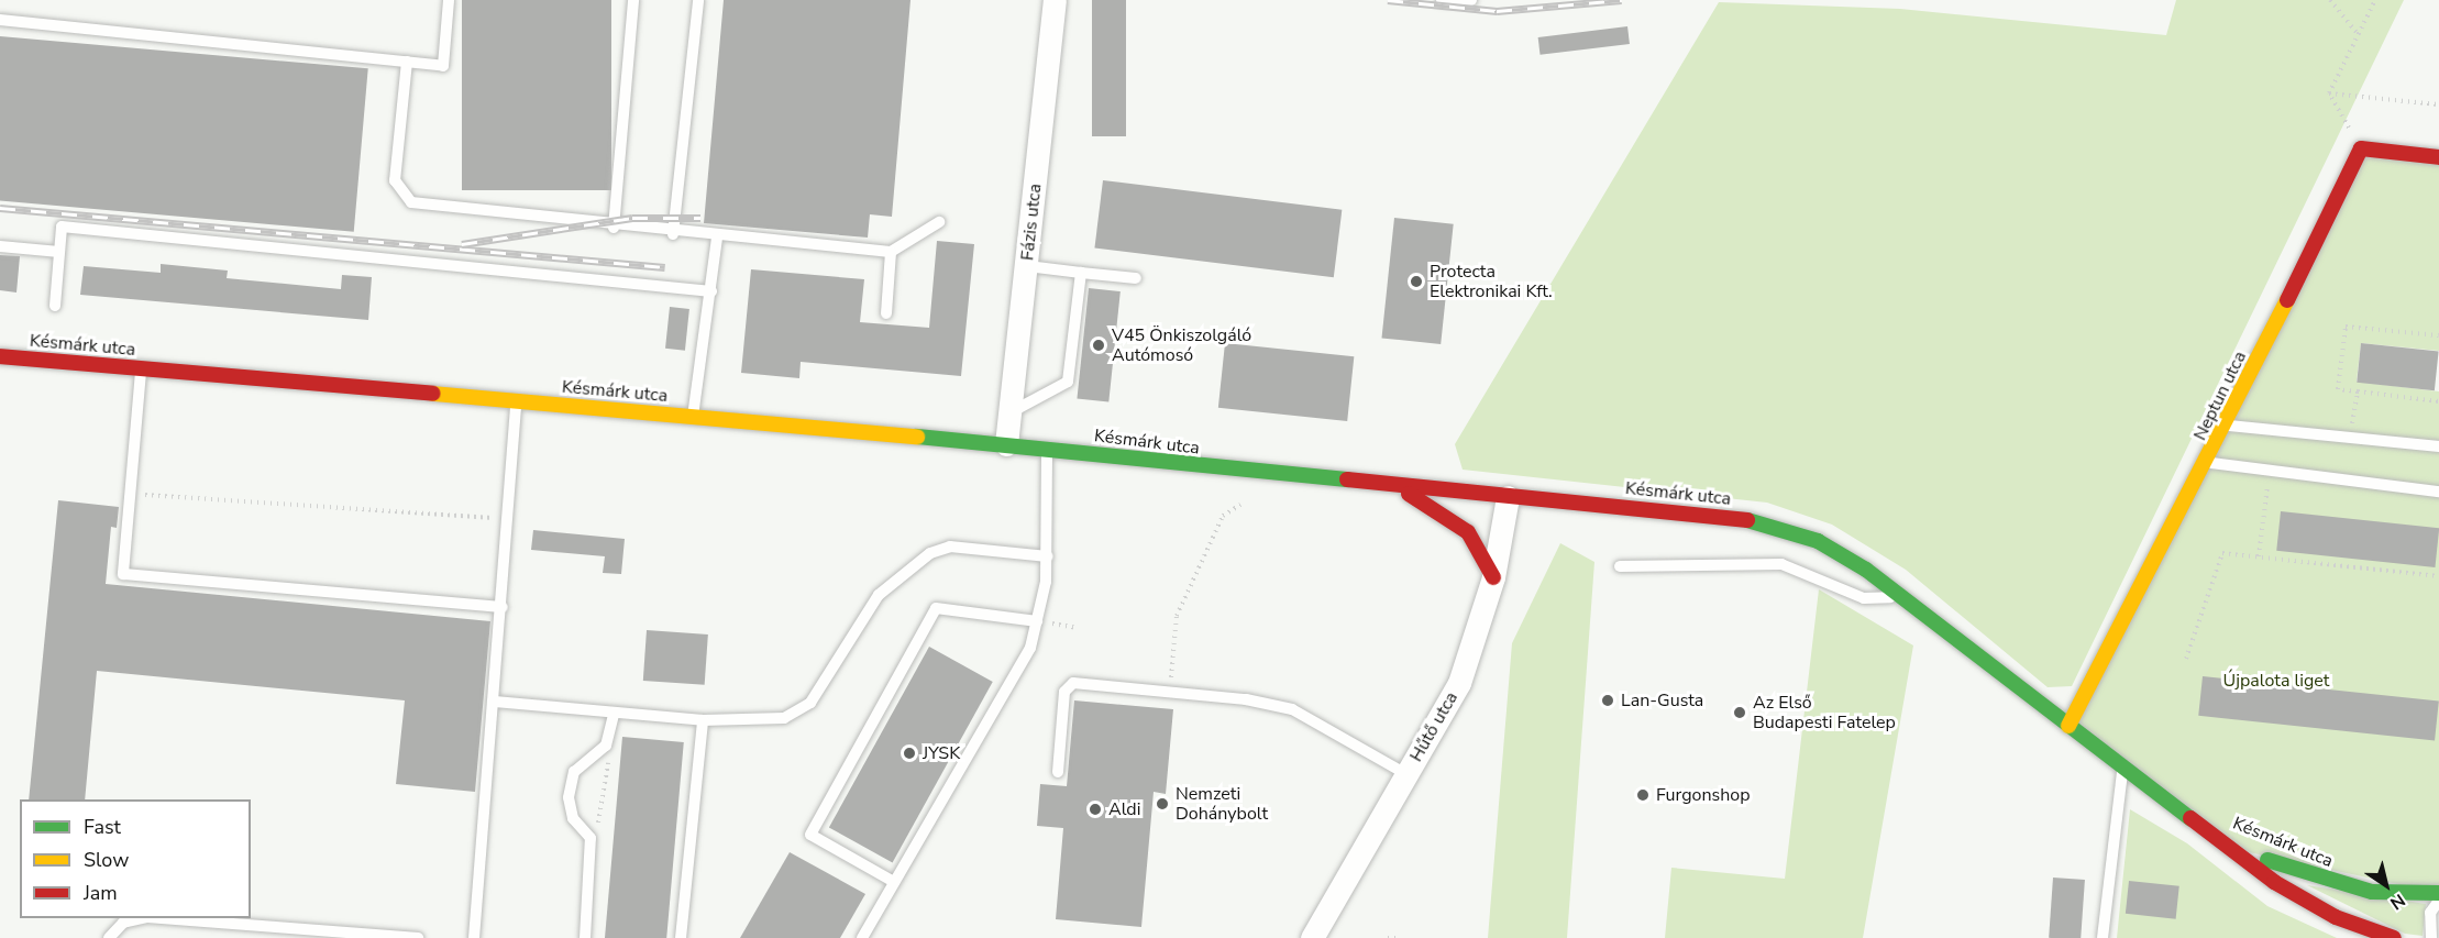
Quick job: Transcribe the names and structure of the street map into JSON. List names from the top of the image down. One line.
{"streets":{"street":["Fázis utca","Késmárk utca","Neptun utca","Hűtő utca"]},"crossings":[["Fázis utca","Késmárk utca"],["Késmárk utca","Neptun utca"],["Késmárk utca","Hűtő utca"]],"parks":["Újpalota liget"],"places":["Protecta Elektronikai Kft.","V45 Önkiszolgáló Autómosó","Lan-Gusta","Az Első Budapesti Fatelep","JYSK","Furgonshop","Nemzeti Dohánybolt","Aldi"],"legend":["Fast","Slow","Jam"],"north":"bottom right"}
